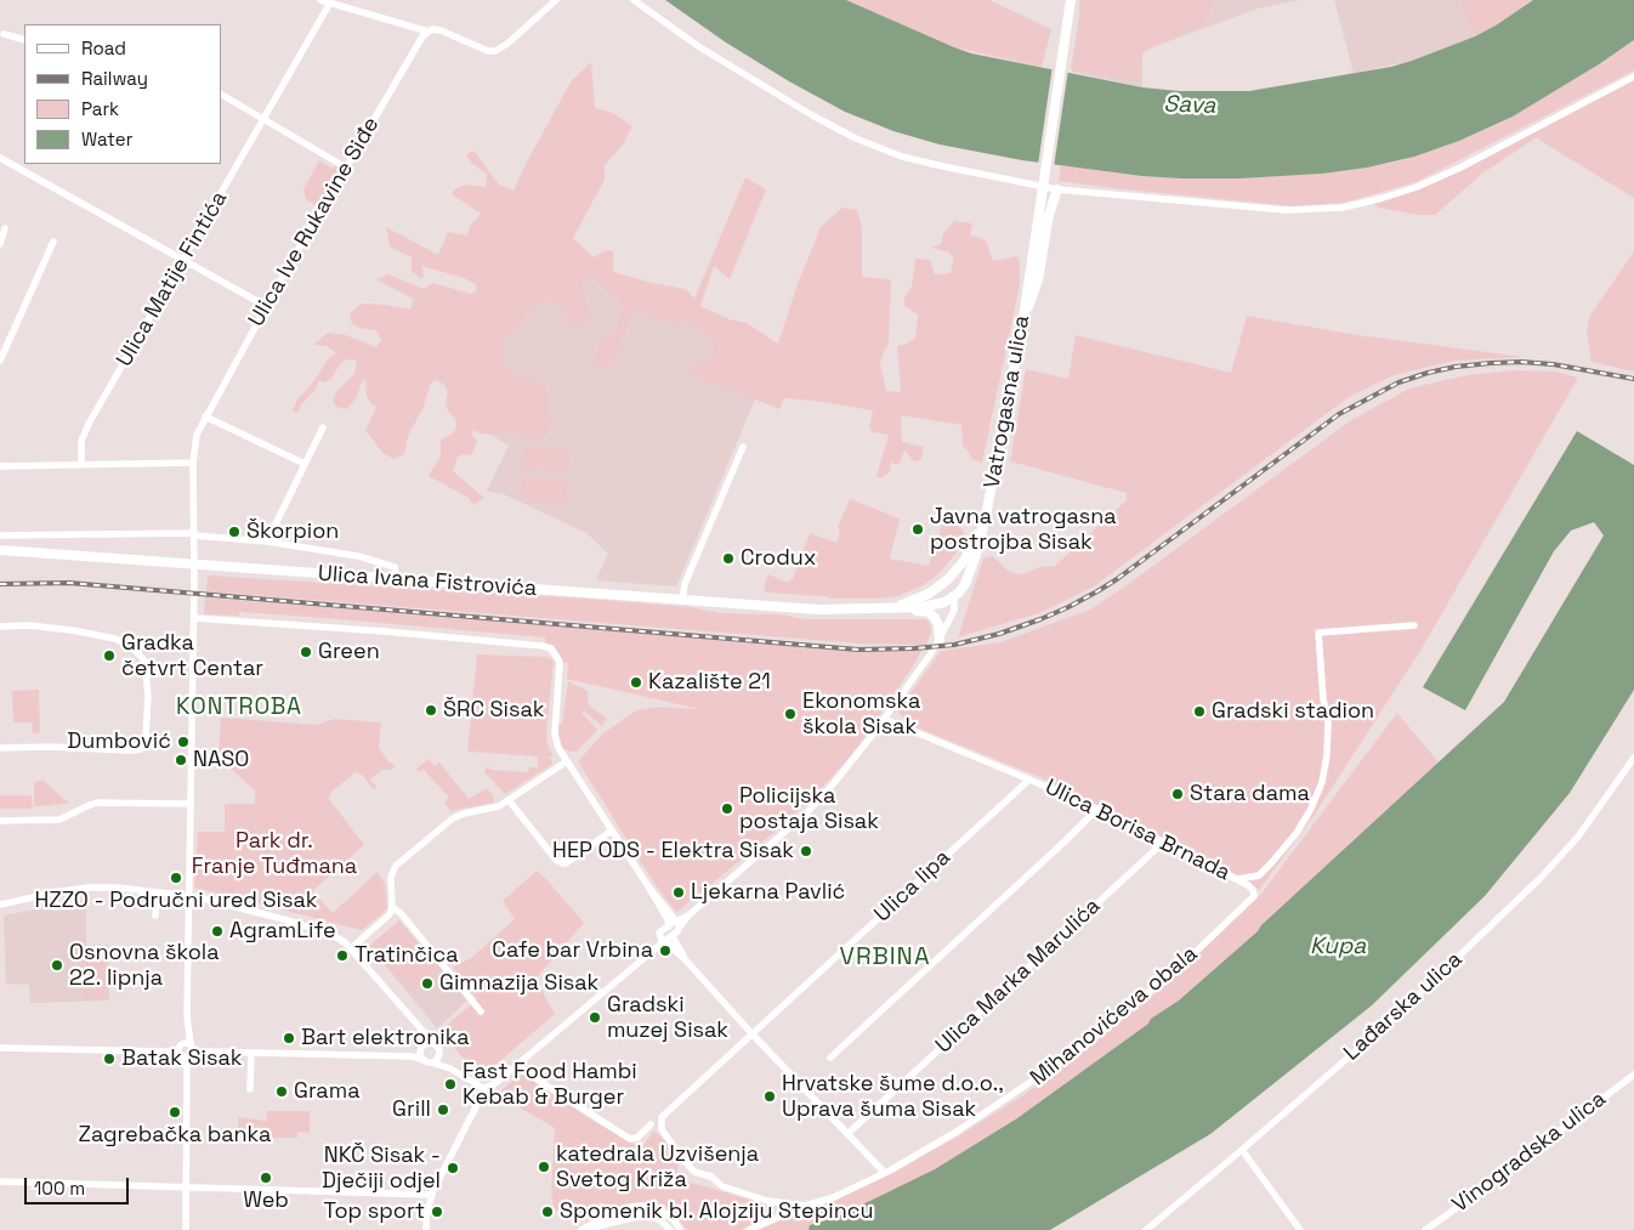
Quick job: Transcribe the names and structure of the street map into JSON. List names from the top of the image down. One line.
{"streets":{"main road":["Vatrogasna ulica","Ulica Ivana Fistrovića"],"street":["Ulica Ive Rukavine Siđe","Ulica Matije Fintića","Ulica Borisa Brnada","Ulica lipa","Ulica Marka Marulića","Lađarska ulica","Mihanovićeva obala","Vinogradska ulica"]},"crossings":[["Ulica Ive Rukavine Siđe","Ulica Ivana Fistrovića"],["Ulica Borisa Brnada","Ulica lipa"],["Ulica Borisa Brnada","Ulica Marka Marulića"],["Ulica Borisa Brnada","Mihanovićeva obala"],["Ulica lipa","Mihanovićeva obala"]],"districts":["KONTROBA","VRBINA"],"water":["Sava","Kupa"],"parks":["Park dr. Franje Tuđmana"],"places":["Javna vatrogasna postrojba Sisak","Škorpion","Crodux","Green","Gradka četvrt Centar","Kazalište 21","ŠRC Sisak","Gradski stadion","Ekonomska škola Sisak","Dumbović","NASO","Stara dama","Policijska postaja Sisak","HEP ODS - Elektra Sisak","HZZO - Područni ured Sisak","Ljekarna Pavlić","AgramLife","Cafe bar Vrbina","Tratinčica","Osnovna škola 22. lipnja","Gimnazija Sisak","Gradski muzej Sisak","Bart elektronika","Batak Sisak","Fast Food Hambi Kebab & Burger","Grama","Hrvatske šume d.o.o., Uprava šuma Sisak","Grill","Zagrebačka banka","katedrala Uzvišenja Svetog Križa","NKČ Sisak - Dječiji odjel","Web","Top sport","Spomenik bl. Alojziju Stepincu"],"legend":["Road","Railway","Park","Water"],"scale_bar":"100 m"}
